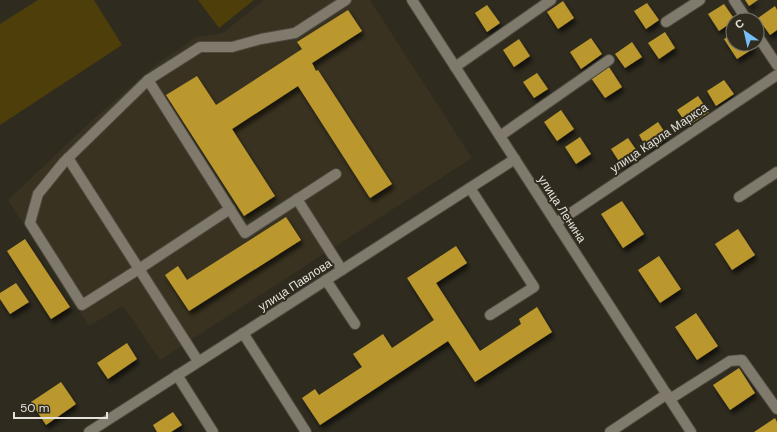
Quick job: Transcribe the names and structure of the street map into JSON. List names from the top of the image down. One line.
{"streets":{"street":["улица Карла Маркса","улица Ленина","улица Павлова"]},"crossings":[["улица Карла Маркса","улица Ленина"],["улица Ленина","улица Павлова"]],"scale_bar":"50 m","north":"top left"}
